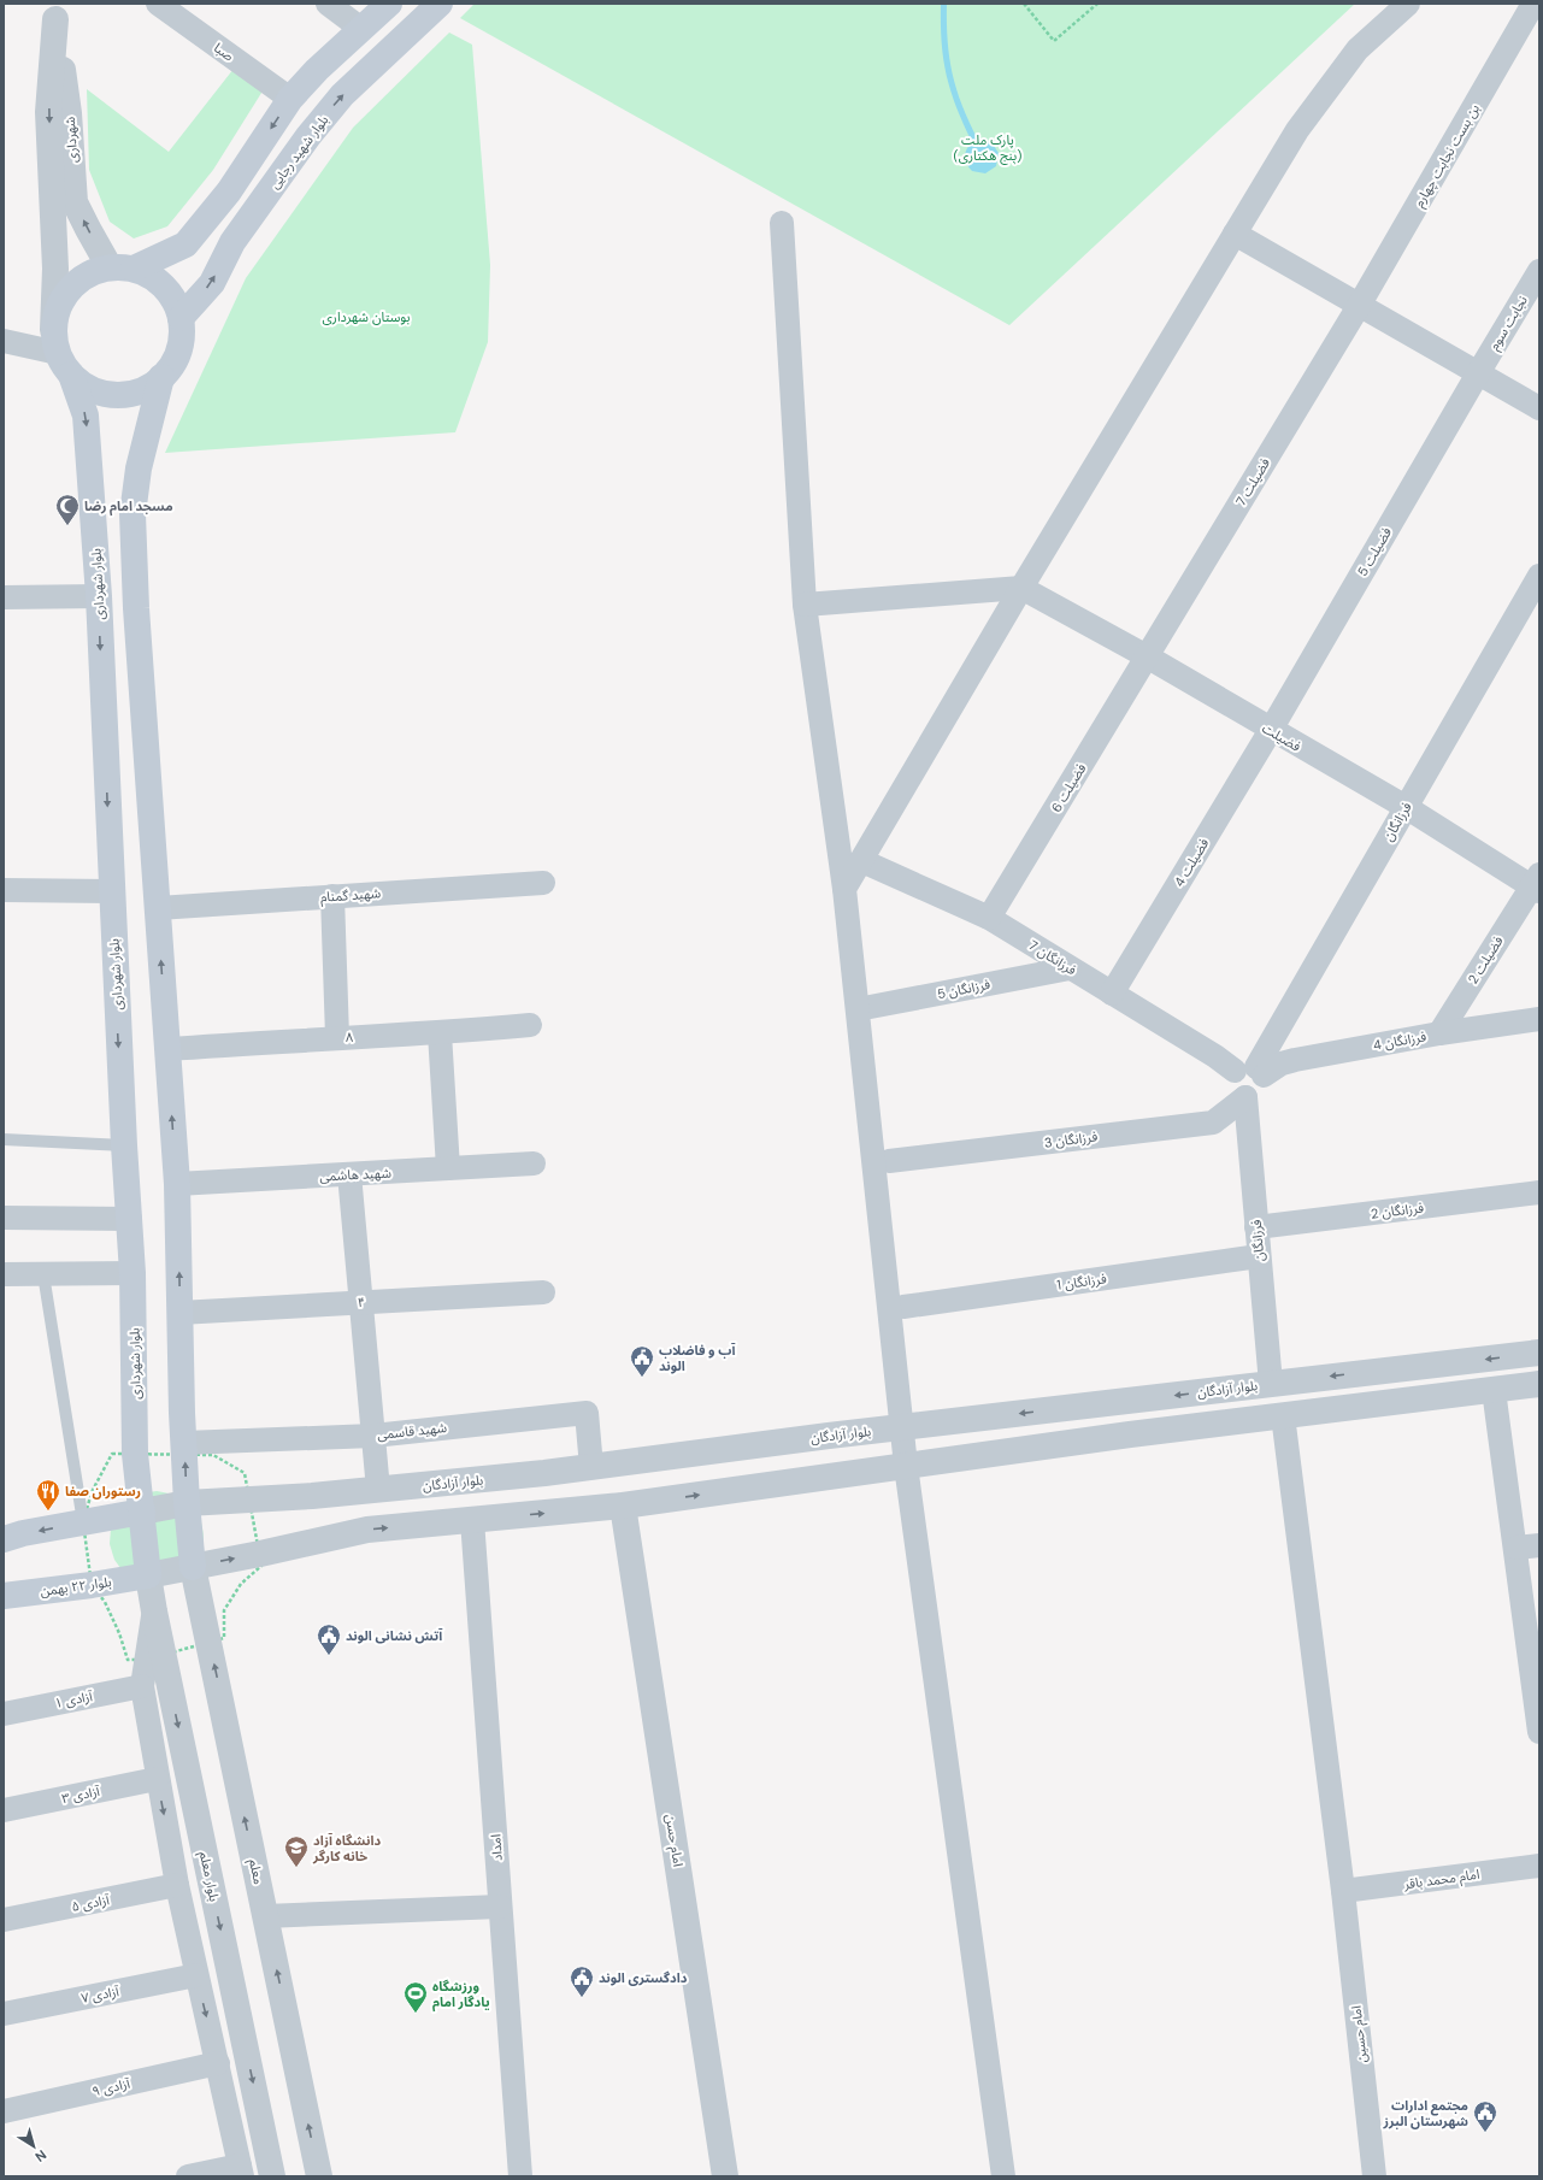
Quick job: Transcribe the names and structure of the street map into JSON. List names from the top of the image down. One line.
{"streets":{"main road":["بلوار شهید رجایی","بلوار شهرداری","بلوار ۲۲ بهمن"],"street":["صبا","شهرداری","بن بست نجابت چهارم","نجابت سوم","فضیلت 7","فضیلت 5","فضیلت","فضیلت 6","فرزانگان","فضیلت 4","شهید گمنام","فرزانگان 7","فضیلت 2","فرزانگان 5","۸","فرزانگان 4","فرزانگان 3","شهید هاشمی","فرزانگان 2","فرزانگان 1","۴","بلوار آزادگان","شهید قاسمی","آزادی ۱","آزادی ۳","امام حسن","امداد","معلم","بلوار معلم","امام محمد باقر","آزادی ۵","آزادی ۷","امام حسین","آزادی ۹"]},"crossings":[["شهرداری","بلوار شهید رجایی"],["شهرداری","بلوار شهرداری"],["بلوار شهید رجایی","بلوار شهرداری"],["بن بست نجابت چهارم","فضیلت 7"],["نجابت سوم","فضیلت 5"],["فضیلت 7","فضیلت"],["فضیلت 7","فضیلت 6"],["فضیلت 5","فضیلت"],["فضیلت 5","فضیلت 4"],["بلوار شهرداری","بلوار آزادگان"],["بلوار شهرداری","بلوار ۲۲ بهمن"],["بلوار شهرداری","بلوار معلم"],["فضیلت","فضیلت 6"],["فضیلت","فرزانگان"],["فضیلت","فضیلت 4"],["فضیلت","فضیلت 2"],["فضیلت 6","فرزانگان 7"],["فرزانگان","فرزانگان 7"],["فرزانگان","فرزانگان 4"],["فرزانگان","فرزانگان 3"],["فرزانگان","فرزانگان 2"],["فرزانگان","فرزانگان 1"],["فرزانگان","بلوار آزادگان"],["فضیلت 4","فرزانگان 7"],["فرزانگان 7","فرزانگان 5"],["فرزانگان 7","فرزانگان 4"],["فضیلت 2","فرزانگان 4"],["بلوار آزادگان","شهید قاسمی"],["بلوار ۲۲ بهمن","بلوار معلم"],["امام محمد باقر","امام حسین"]],"parks":["پارک ملت (پنج هکتاری)","بوستان شهرداری"],"places":{"mosque":["مسجد امام رضا"],"public building":["آب و فاضلاب الوند","آتش نشانی الوند","دادگستری الوند","مجتمع ادارات شهرستان البرز"],"restaurant":["رستوران صفا"],"school or university":["دانشگاه آزاد خانه کارگر"],"sports":["ورزشگاه یادگار امام"]},"north":"bottom right"}
